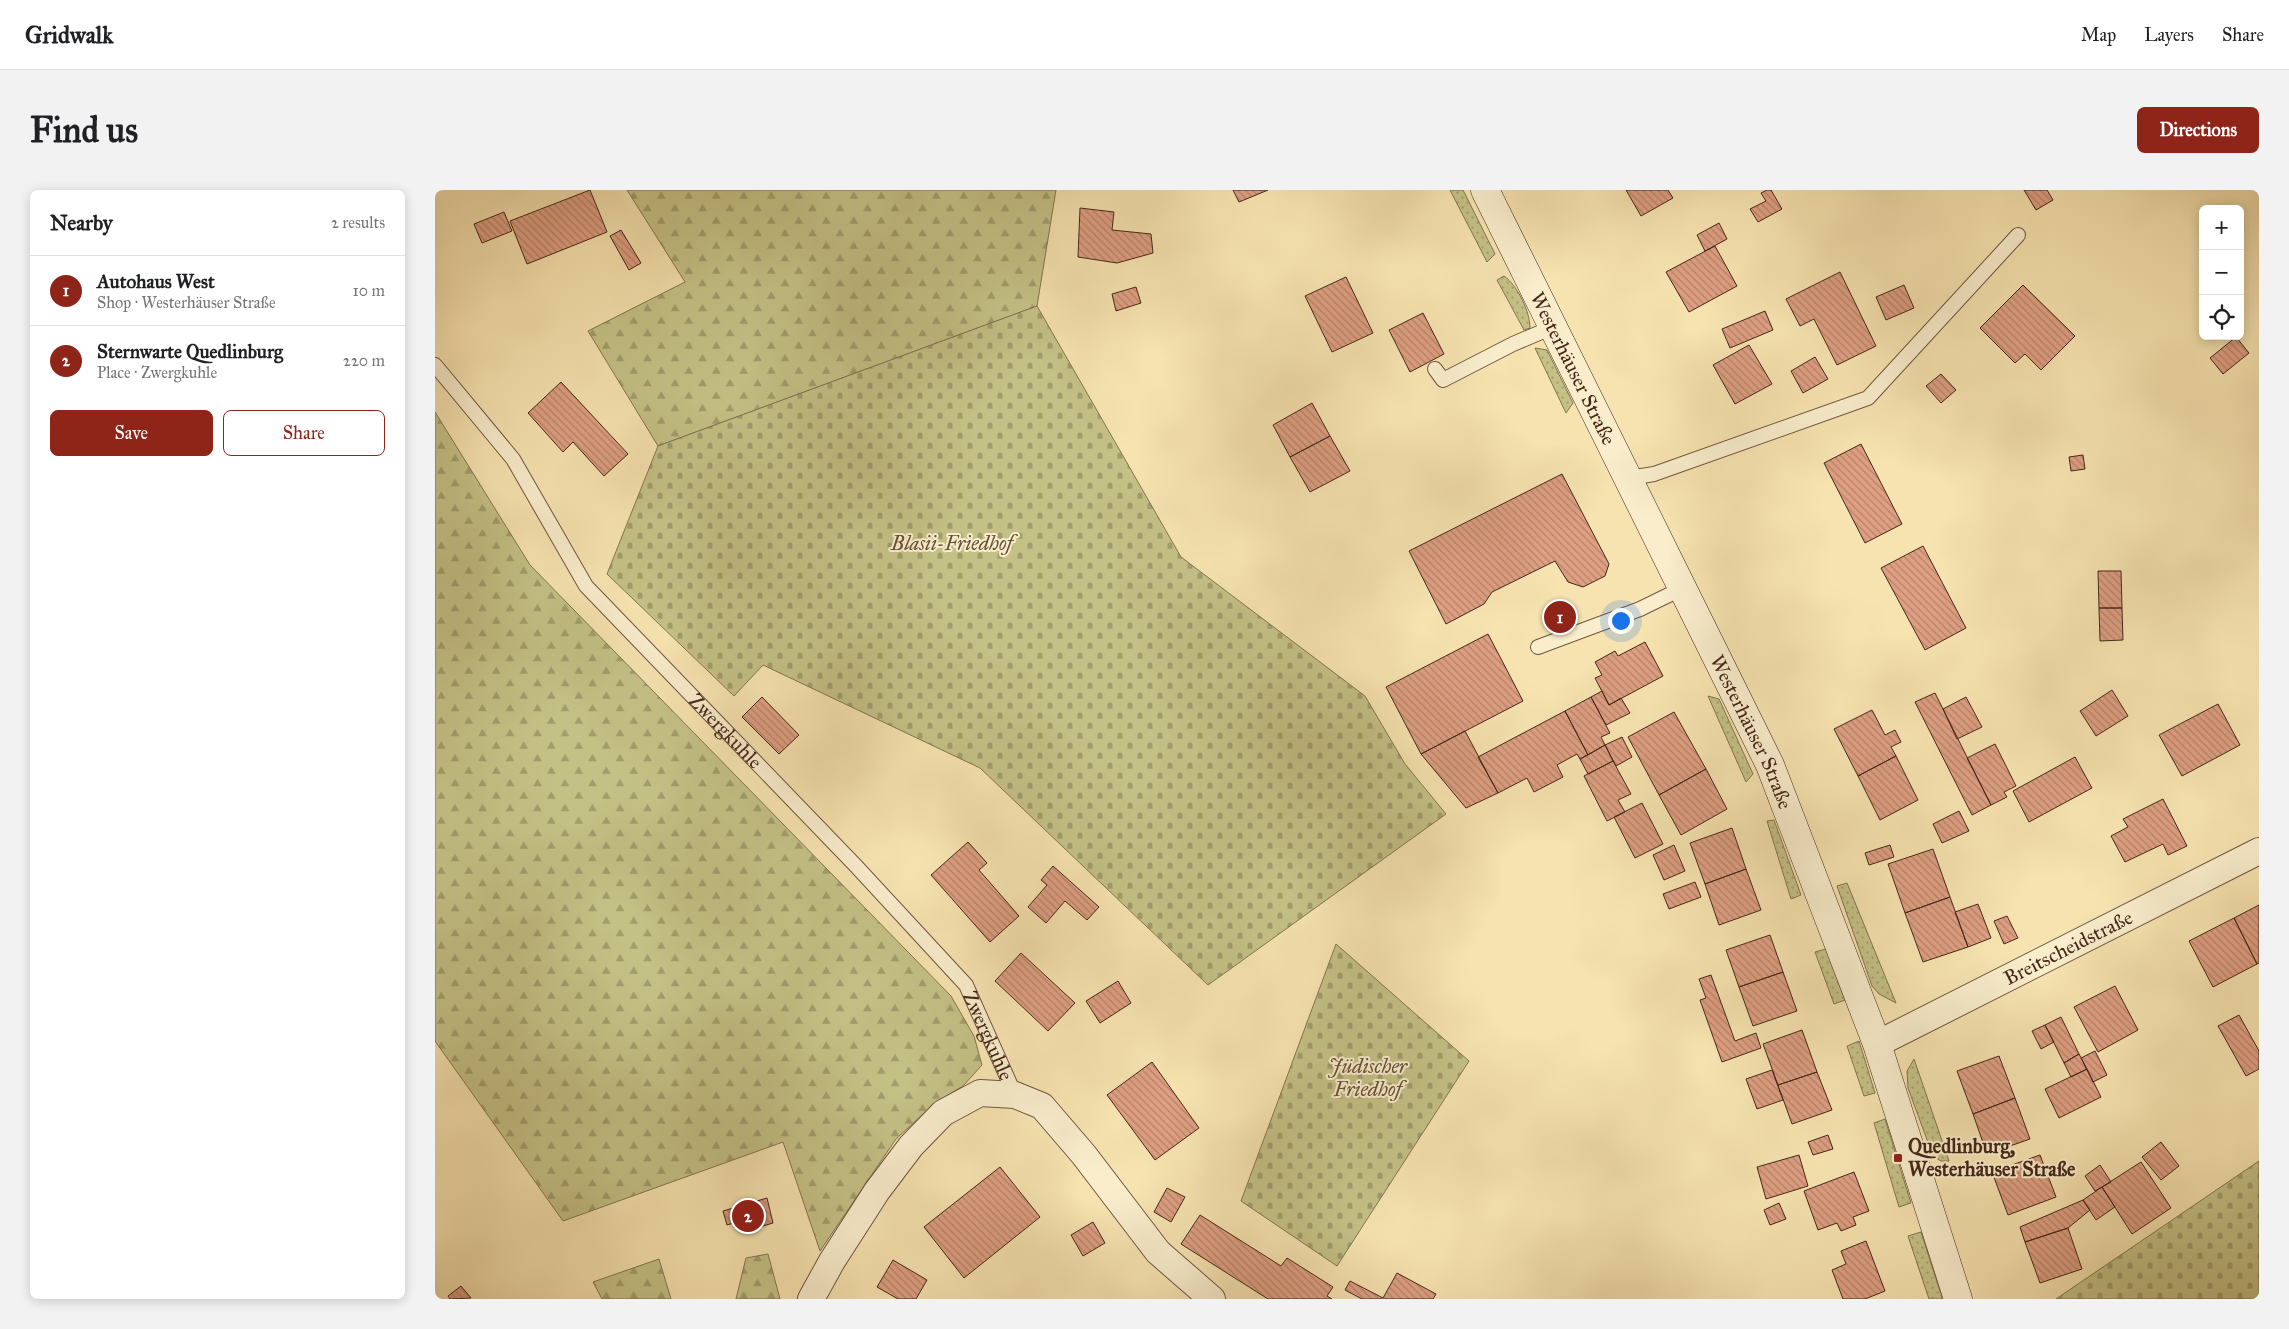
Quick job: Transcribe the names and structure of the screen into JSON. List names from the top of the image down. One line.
{"streets":{"main road":["Westerhäuser Straße"],"street":["Zwergkuhle","Breitscheidstraße"]},"crossings":[["Westerhäuser Straße","Breitscheidstraße"]],"parks":["Blasii-Friedhof","Jüdischer Friedhof"],"places":{"transit":["Quedlinburg, Westerhäuser Straße"]},"page":{"header":"Gridwalk","nav":["Map","Layers","Share"],"buttons":["Directions",["Save","Share"]],"title":"Find us","heading":["Nearby","2 results"],"map_buttons":["+","−"],"list":[{"mark":"1","name":"Autohaus West","note":"Shop · Westerhäuser Straße","value":"10 m"},{"mark":"2","name":"Sternwarte Quedlinburg","note":"Place · Zwergkuhle","value":"220 m"}],"pins":["1","2"]}}
